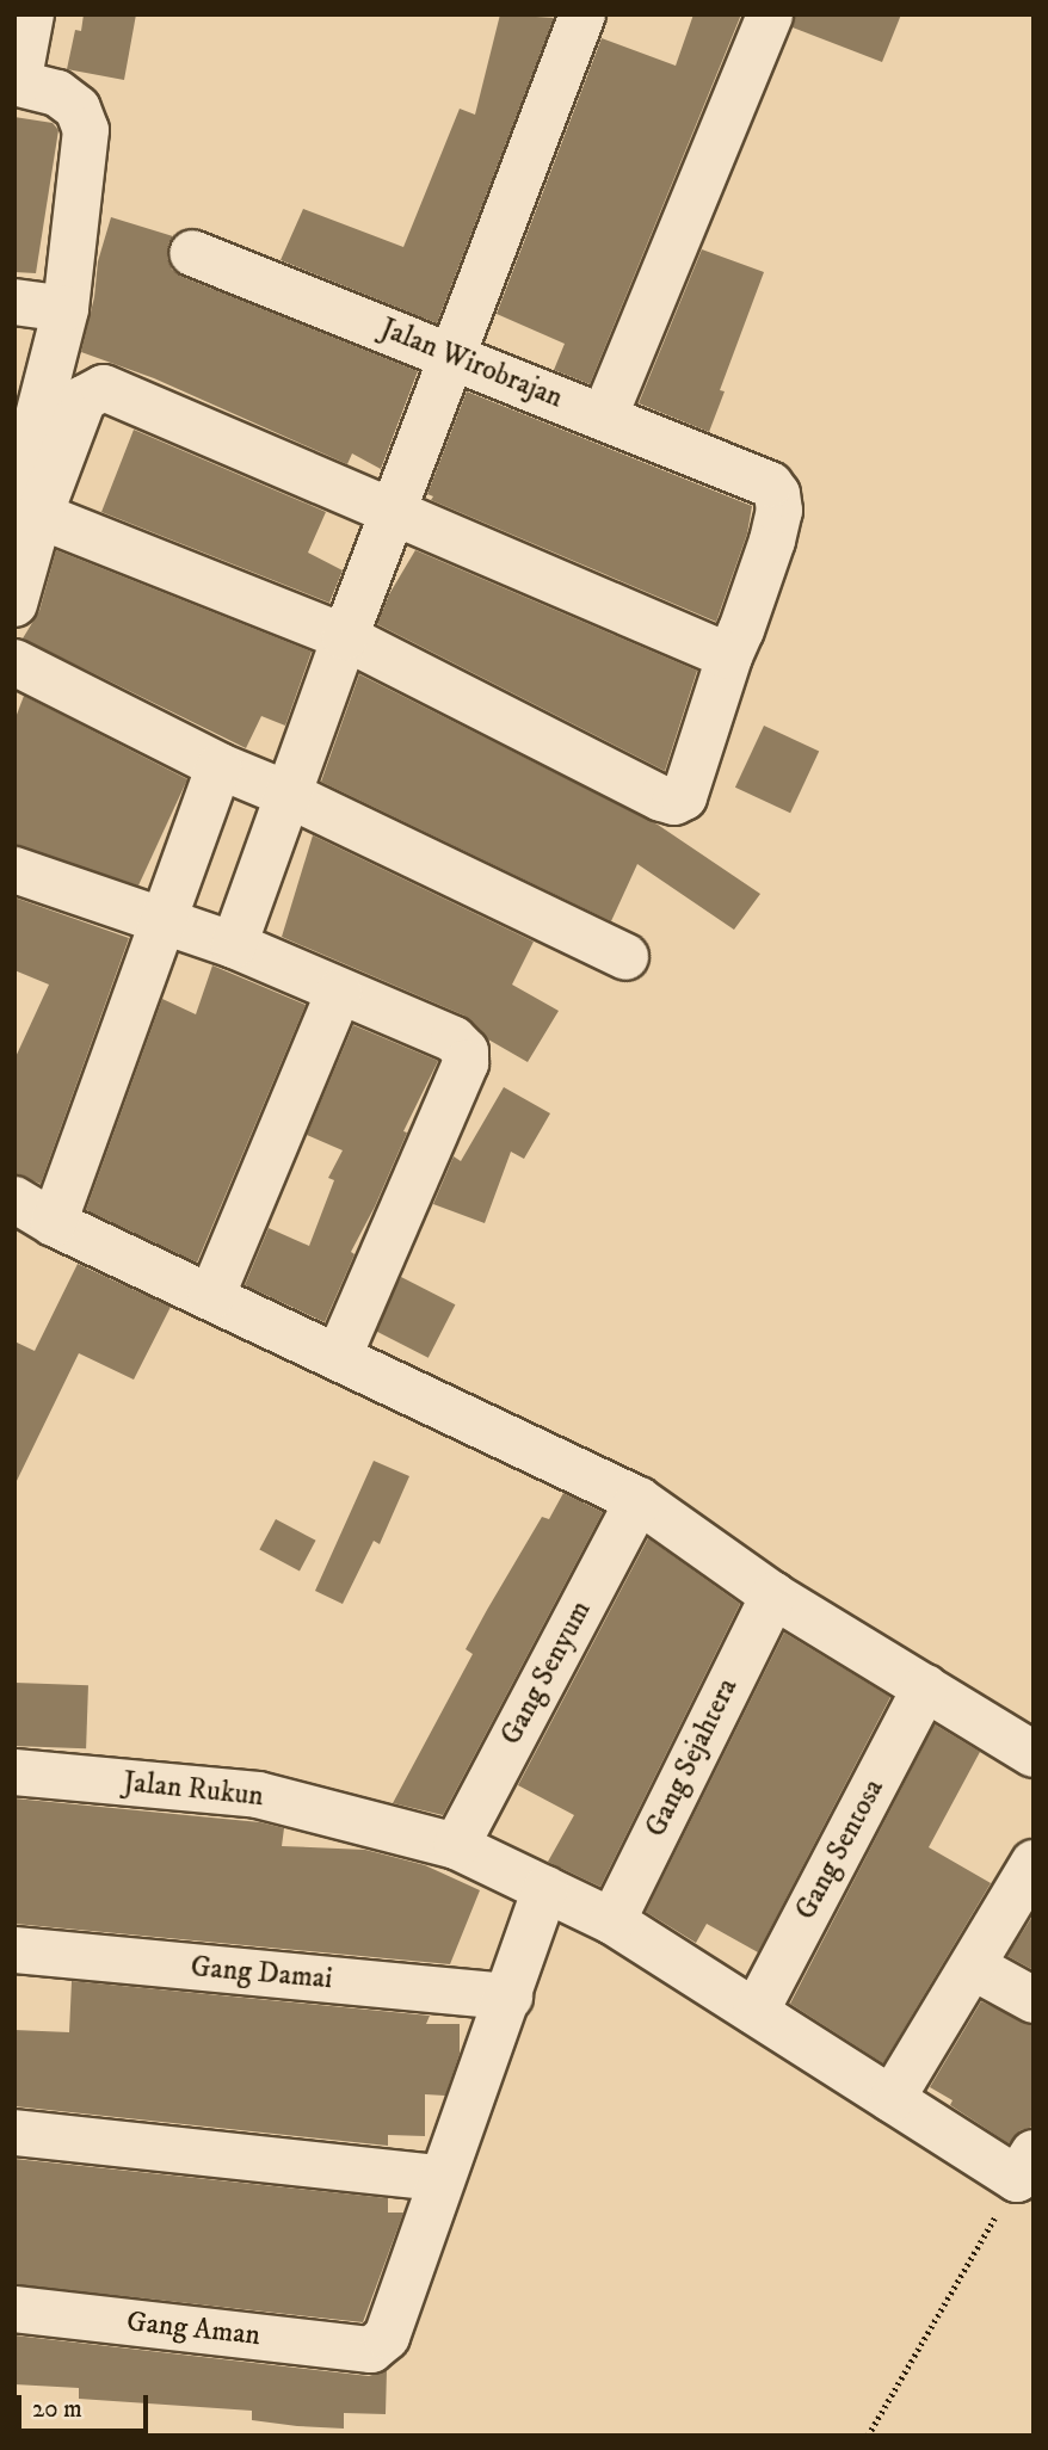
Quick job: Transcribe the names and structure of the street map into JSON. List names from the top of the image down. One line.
{"streets":{"street":["Jalan Wirobrajan","Gang Senyum","Gang Sejahtera","Jalan Rukun","Gang Sentosa","Gang Damai","Gang Aman"]},"crossings":[["Gang Senyum","Jalan Rukun"],["Gang Sejahtera","Jalan Rukun"],["Jalan Rukun","Gang Sentosa"]],"scale_bar":"20 m"}
